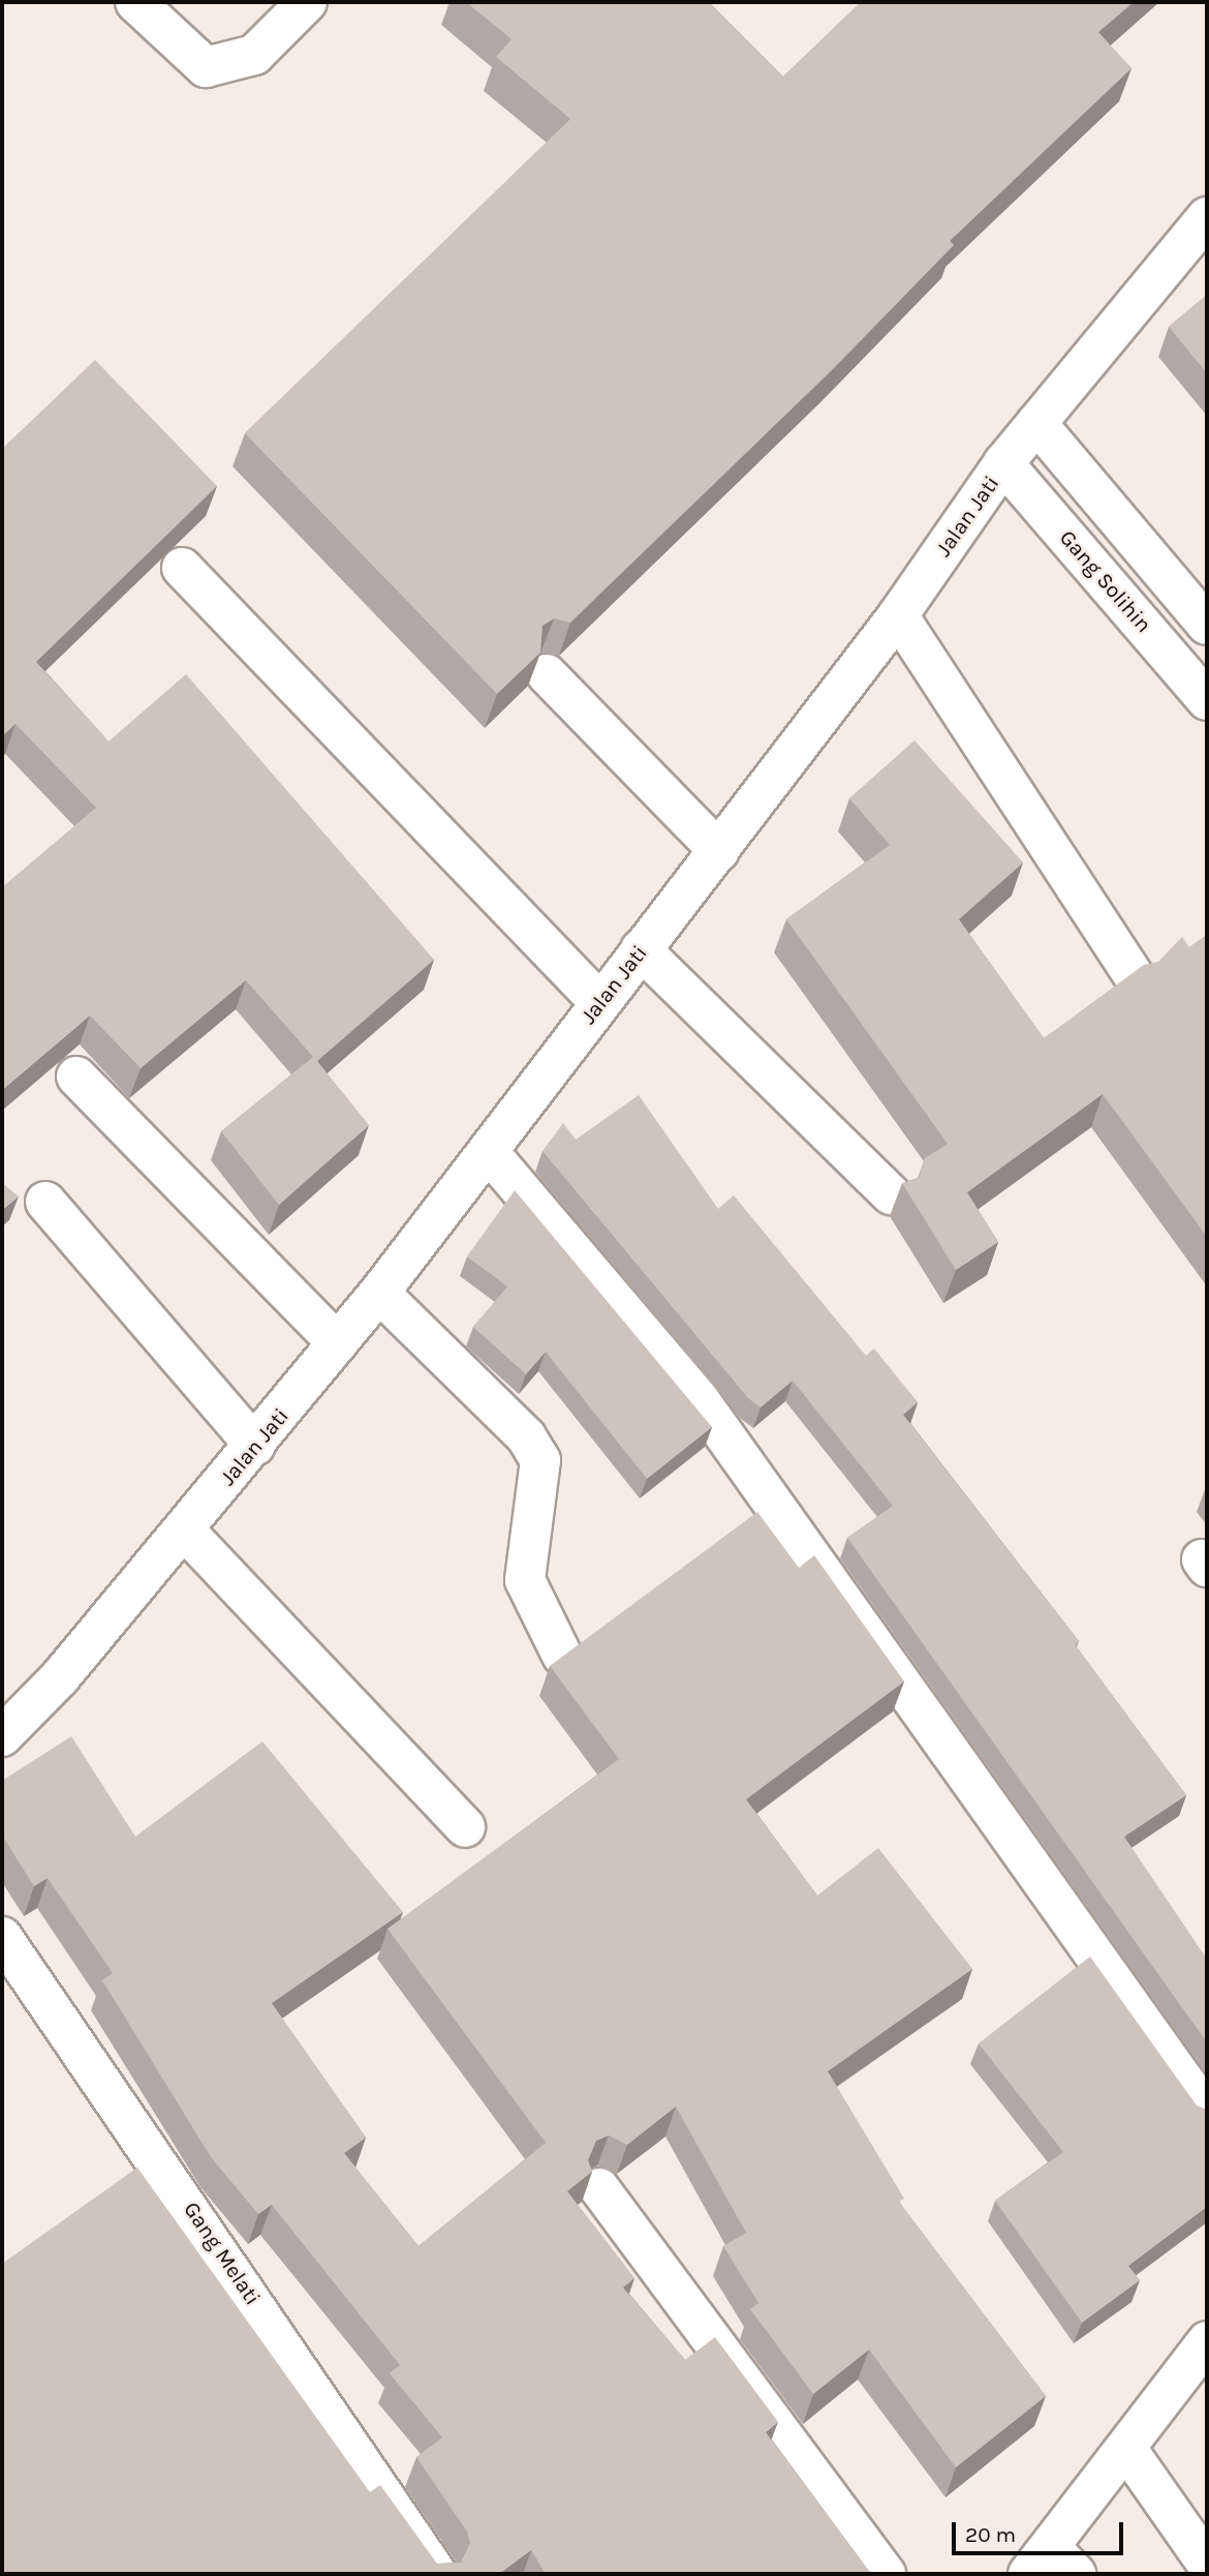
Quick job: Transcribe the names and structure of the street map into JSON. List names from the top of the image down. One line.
{"streets":{"street":["Jalan Jati","Gang Solihin","Gang Melati"]},"crossings":[["Jalan Jati","Gang Solihin"]],"scale_bar":"20 m"}
